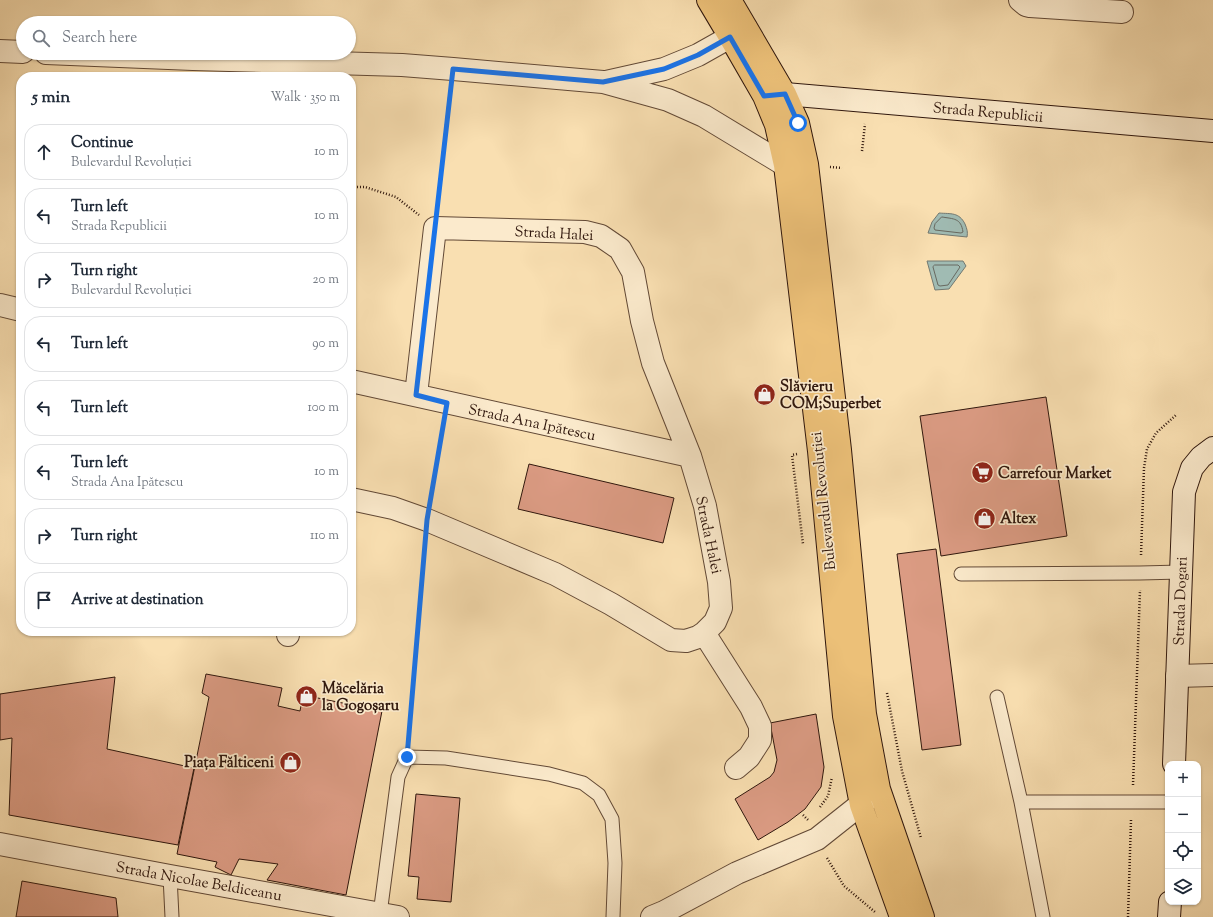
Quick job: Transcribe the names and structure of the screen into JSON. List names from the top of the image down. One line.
{"streets":{"main road":["Bulevardul Revoluției"],"street":["Strada Republicii","Strada Halei","Strada Ana Ipătescu","Strada Dogari","Strada Nicolae Beldiceanu"]},"crossings":[["Strada Republicii","Bulevardul Revoluției"],["Strada Halei","Strada Ana Ipătescu"]],"places":{"shop":["Slăvieru COM;Superbet","Altex","Măcelăria la Gogoșaru","Piața Fălticeni"],"supermarket":["Carrefour Market"]},"page":{"search":"Search here","heading":["5 min","Walk · 350 m"],"list":[["Continue","Bulevardul Revoluției","10 m"],["Turn left","Strada Republicii","10 m"],["Turn right","Bulevardul Revoluției","20 m"],["Turn left","90 m"],["Turn left","100 m"],["Turn left","Strada Ana Ipătescu","10 m"],["Turn right","110 m"],"Arrive at destination"],"map_buttons":["+","−"]}}
